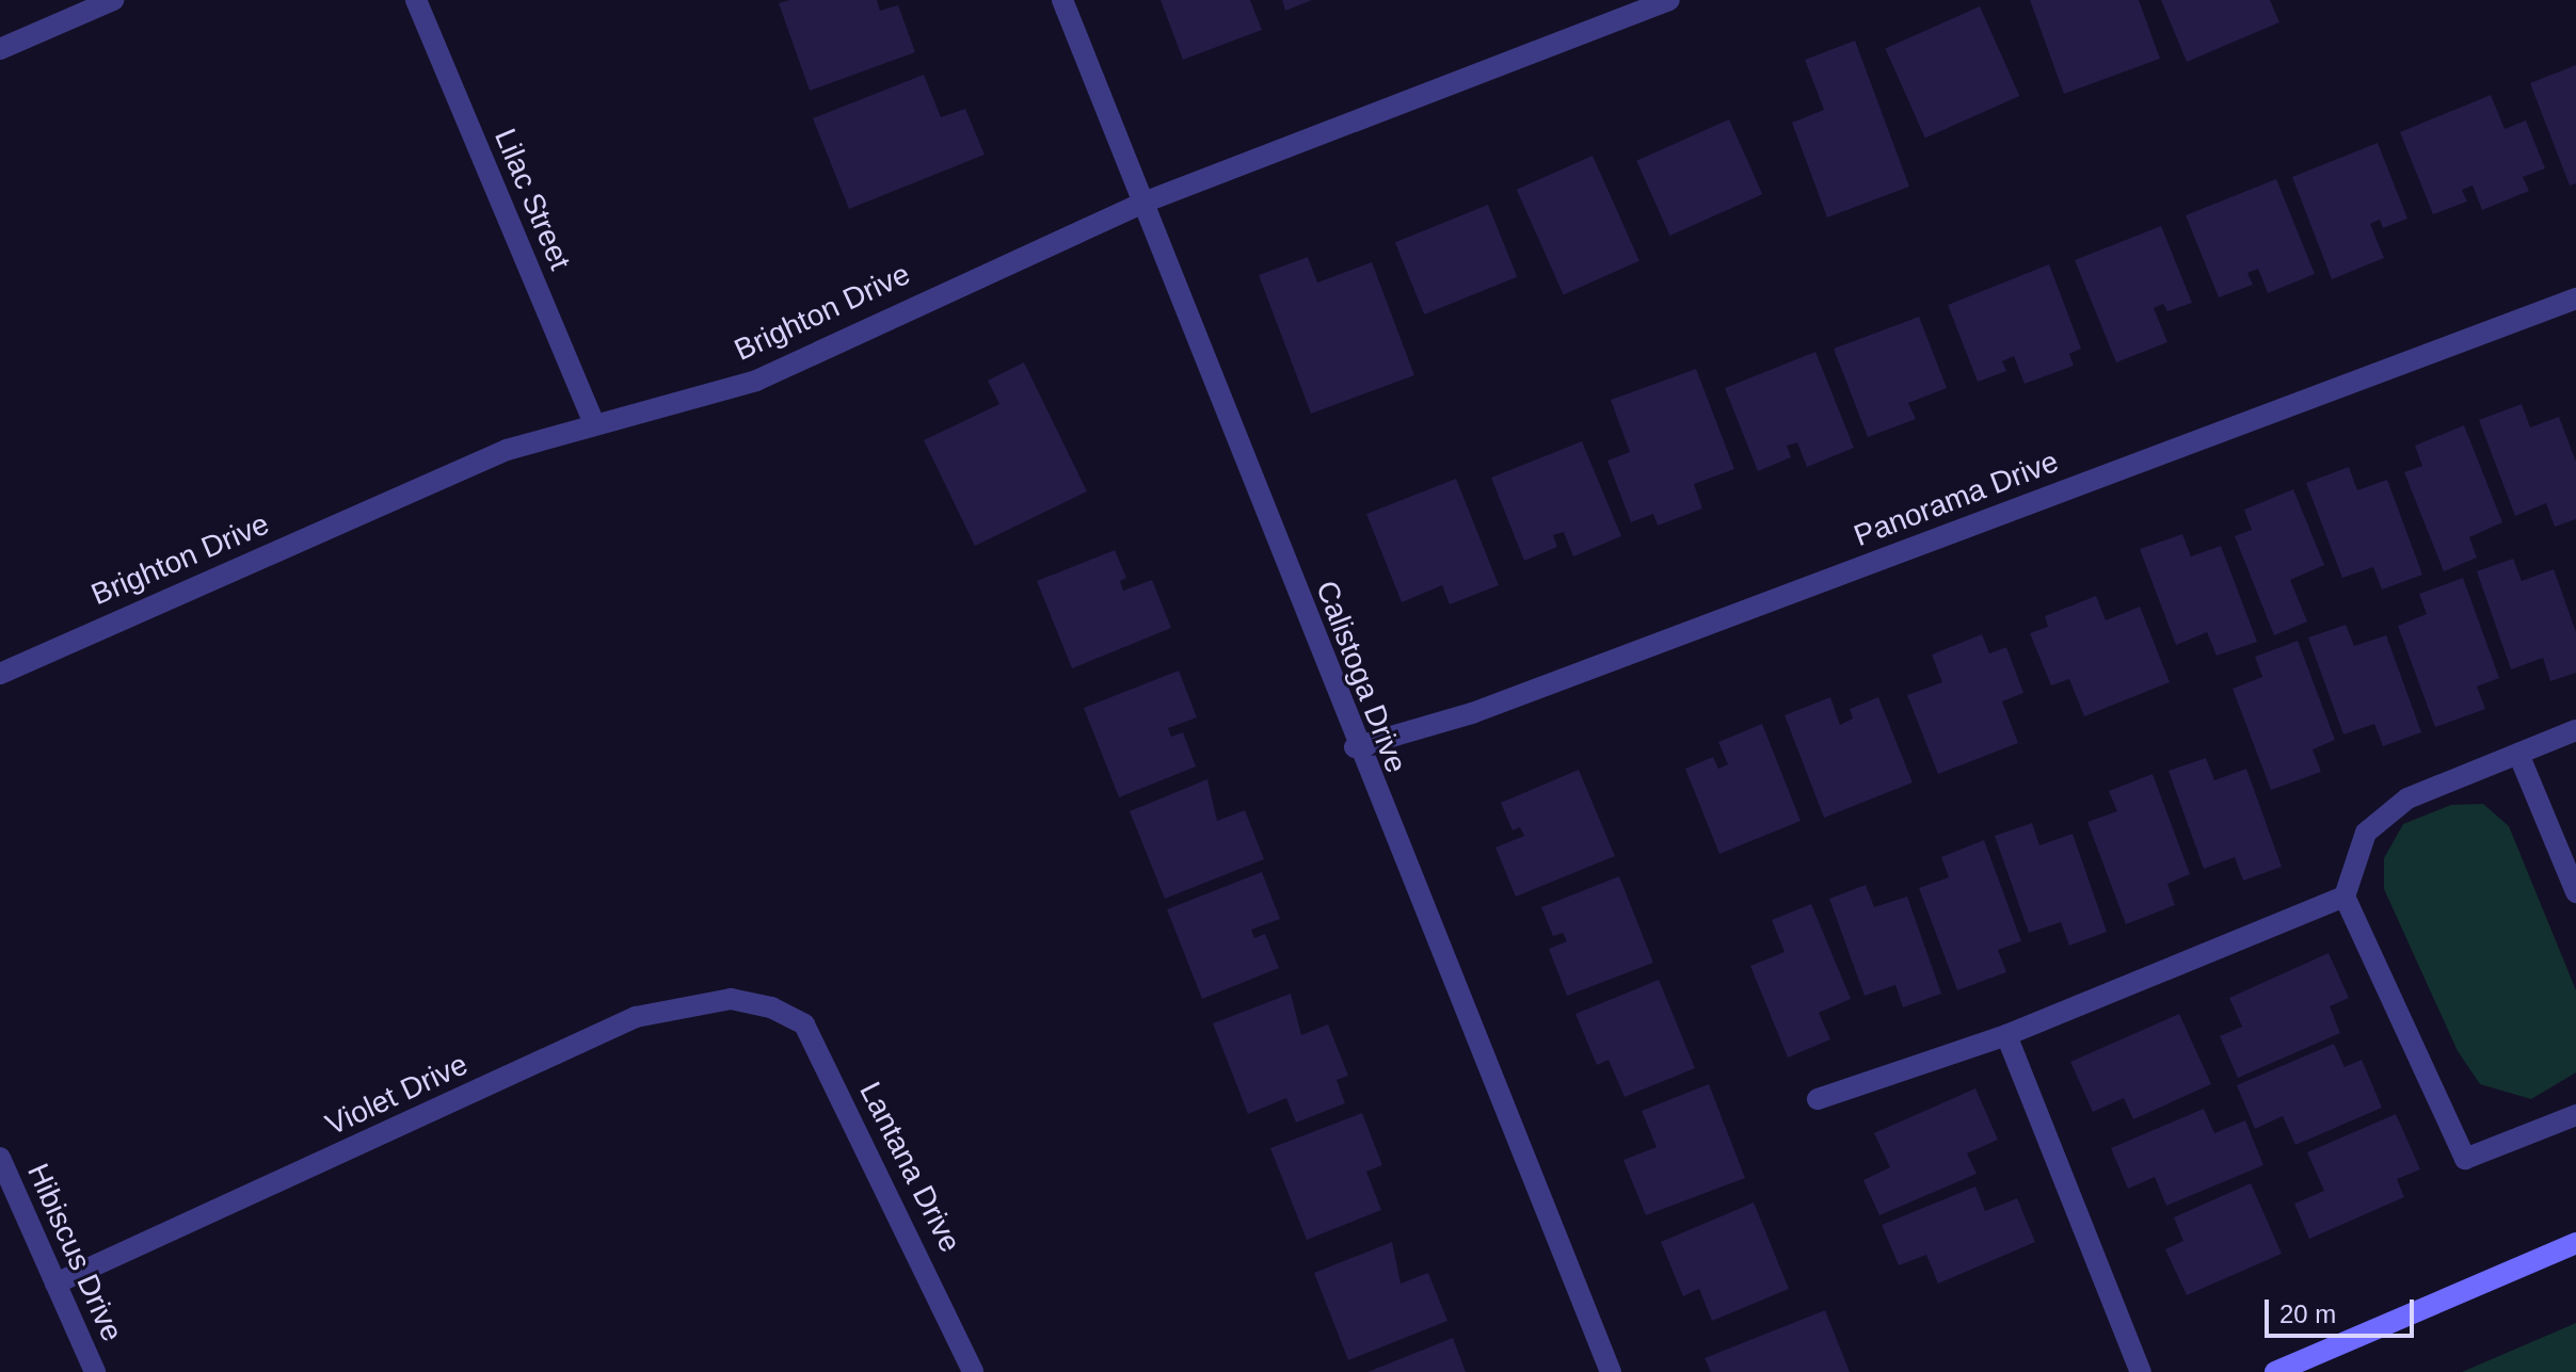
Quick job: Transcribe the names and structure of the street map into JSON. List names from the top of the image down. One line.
{"streets":{"street":["Lilac Street","Brighton Drive","Panorama Drive","Calistoga Drive","Violet Drive","Lantana Drive","Hibiscus Drive"]},"crossings":[["Lilac Street","Brighton Drive"],["Brighton Drive","Calistoga Drive"],["Panorama Drive","Calistoga Drive"],["Violet Drive","Lantana Drive"],["Violet Drive","Hibiscus Drive"]],"scale_bar":"20 m"}
